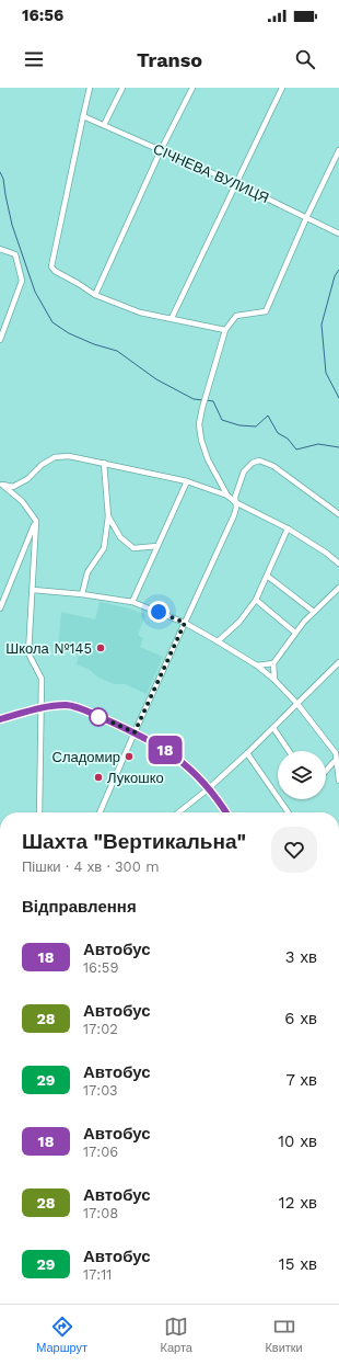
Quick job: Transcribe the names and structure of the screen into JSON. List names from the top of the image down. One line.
{"streets":{"street":["СІЧНЕВА ВУЛИЦЯ"]},"places":["Школа №145","Сладомир","Лукошко"],"lines":["bus line 18"],"page":{"status":"16:56","header":"Transo","on_map":"18","heading":[["Шахта \"Вертикальна\"","Пішки · 4 хв · 300 m"],"Відправлення"],"list":[{"mark":"18","name":"Автобус","note":"16:59","value":"3 хв"},{"mark":"28","name":"Автобус","note":"17:02","value":"6 хв"},{"mark":"29","name":"Автобус","note":"17:03","value":"7 хв"},{"mark":"18","name":"Автобус","note":"17:06","value":"10 хв"},{"mark":"28","name":"Автобус","note":"17:08","value":"12 хв"},{"mark":"29","name":"Автобус","note":"17:11","value":"15 хв"}],"tabs":["Маршрут","Карта","Квитки"]}}
